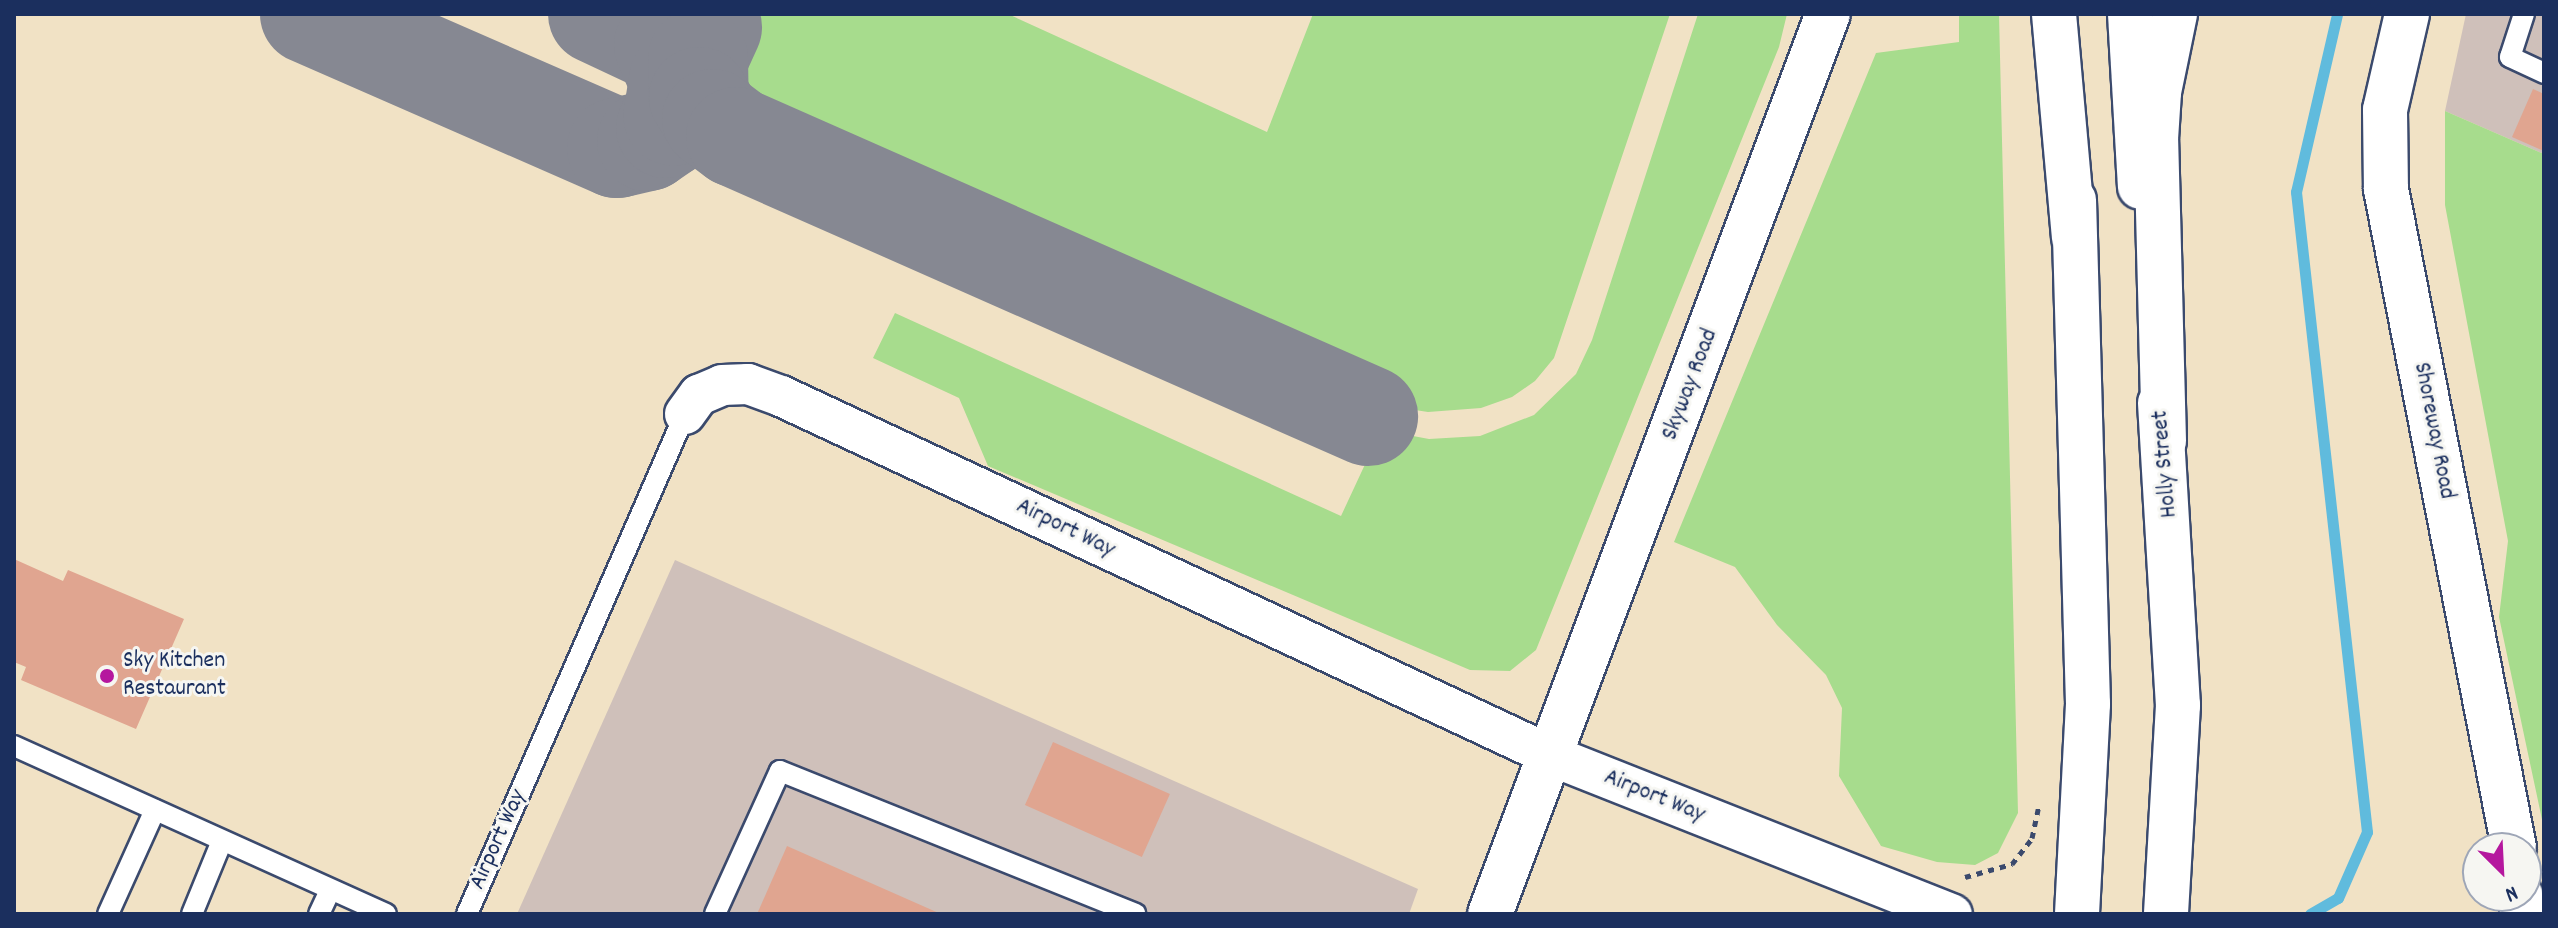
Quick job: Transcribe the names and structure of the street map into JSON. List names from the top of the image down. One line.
{"streets":{"main road":["Skyway Road","Shoreway Road","Holly Street"],"street":["Airport Way"]},"crossings":[["Skyway Road","Airport Way"]],"places":["Sky Kitchen Restaurant"],"north":"bottom right"}
